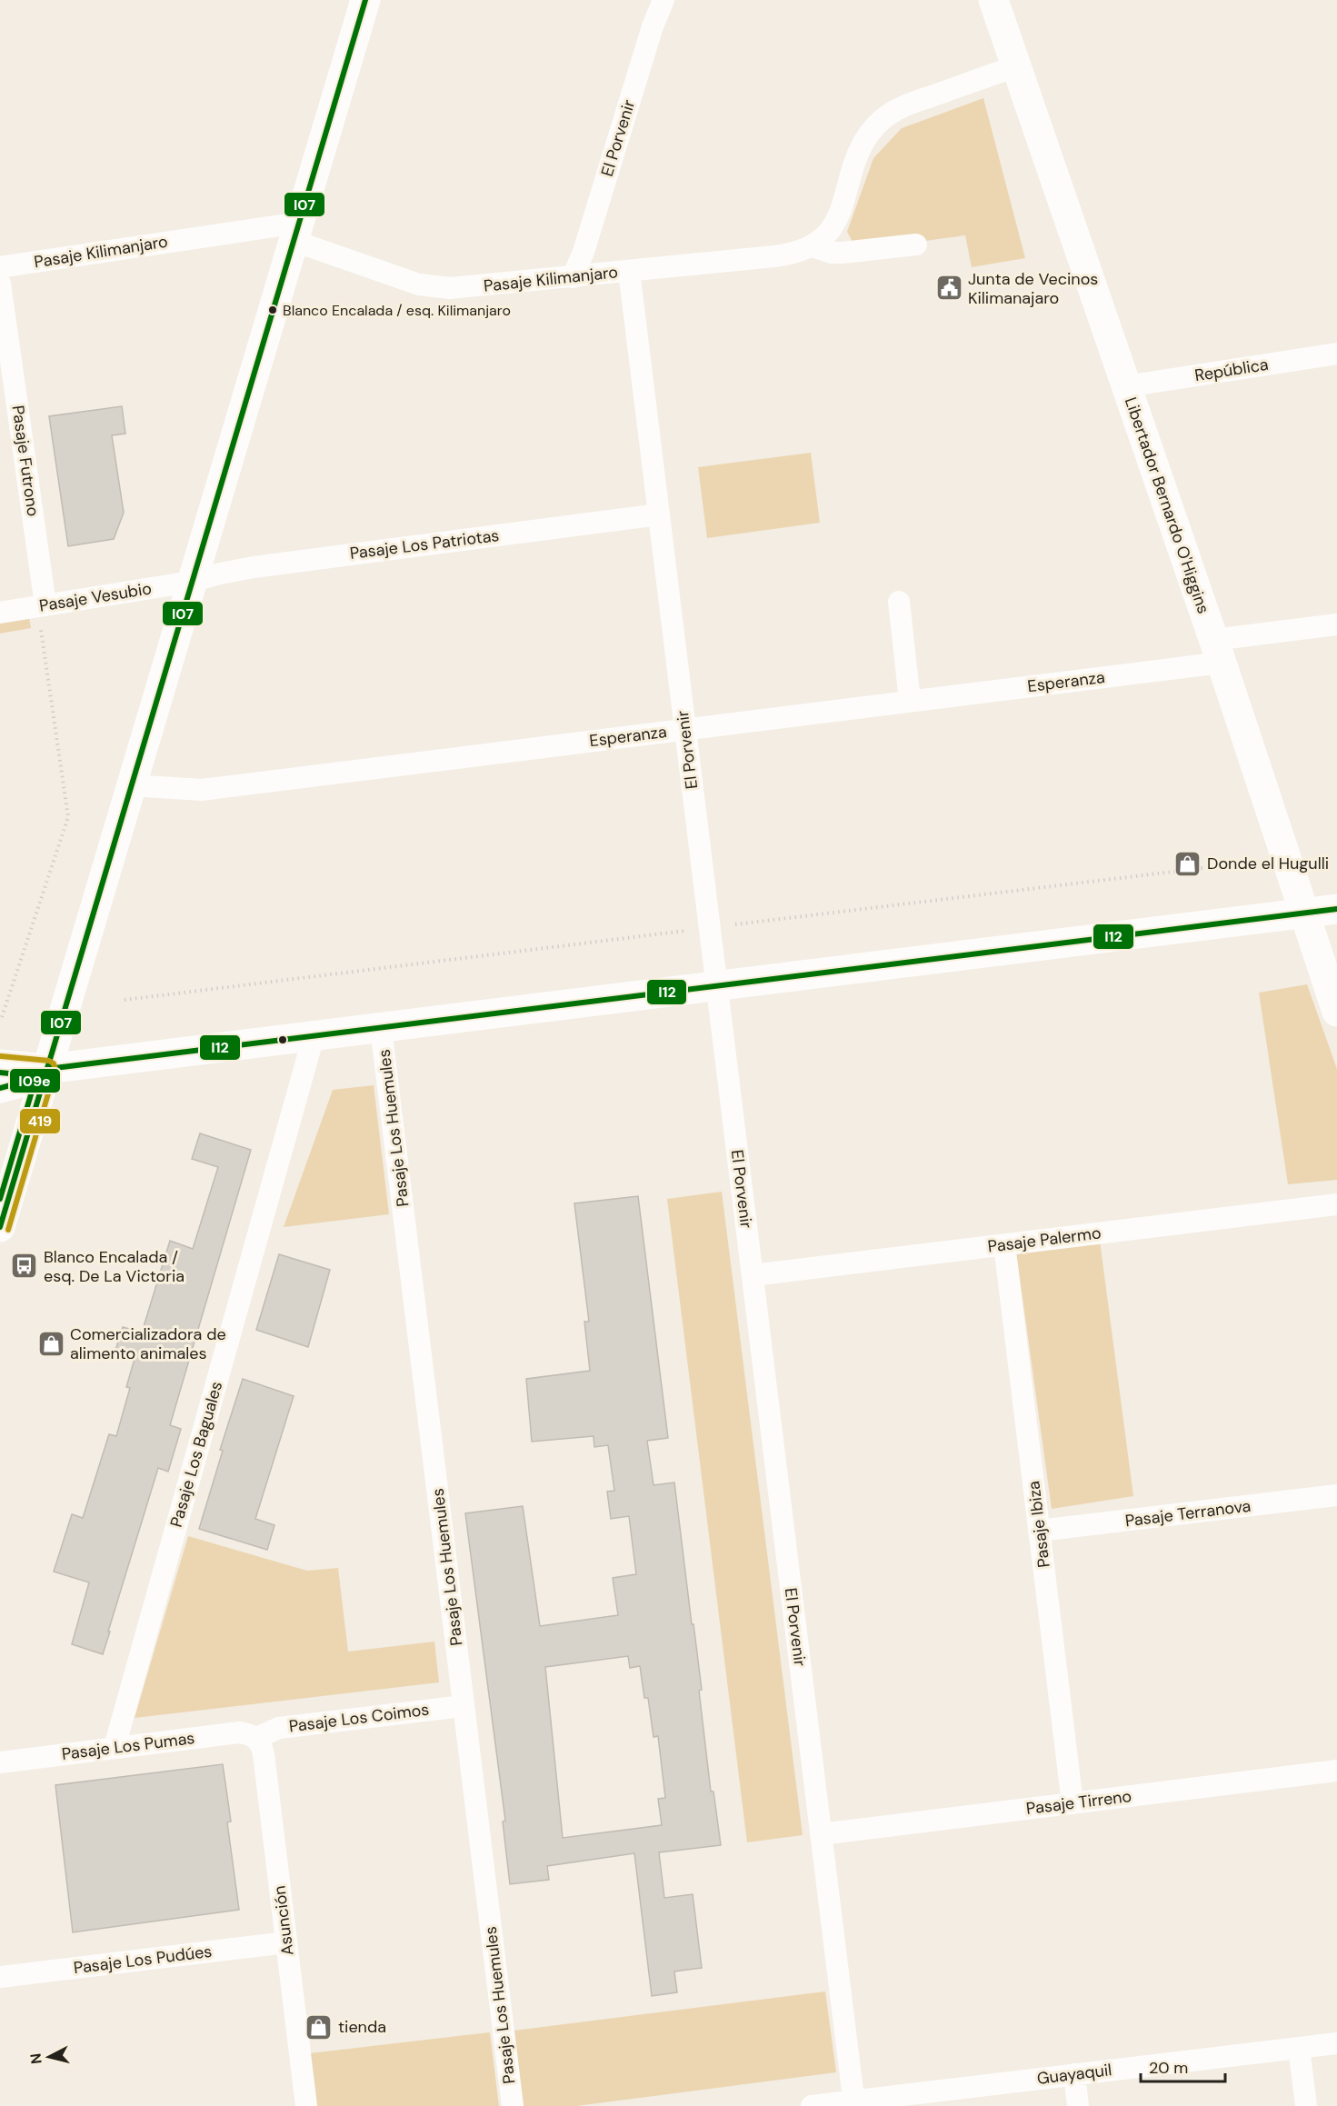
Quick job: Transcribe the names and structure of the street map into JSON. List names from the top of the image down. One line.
{"streets":{"street":["El Porvenir","Pasaje Kilimanjaro","República","Pasaje Futrono","Libertador Bernardo O'Higgins","Pasaje Los Patriotas","Pasaje Vesubio","Esperanza","Pasaje Los Huemules","Pasaje Palermo","Pasaje Los Baguales","Pasaje Terranova","Pasaje Ibiza","Pasaje Los Coimos","Pasaje Los Pumas","Pasaje Tirreno","Asunción","Pasaje Los Pudúes","Guayaquil"]},"crossings":[["El Porvenir","Pasaje Kilimanjaro"],["El Porvenir","Pasaje Los Patriotas"],["El Porvenir","Esperanza"],["El Porvenir","Pasaje Palermo"],["El Porvenir","Pasaje Tirreno"],["El Porvenir","Guayaquil"],["Pasaje Kilimanjaro","Libertador Bernardo O'Higgins"],["República","Libertador Bernardo O'Higgins"],["Pasaje Futrono","Pasaje Vesubio"],["Libertador Bernardo O'Higgins","Esperanza"],["Pasaje Los Patriotas","Pasaje Vesubio"],["Pasaje Los Huemules","Pasaje Los Coimos"],["Pasaje Palermo","Pasaje Ibiza"],["Pasaje Los Baguales","Pasaje Los Pumas"],["Pasaje Terranova","Pasaje Ibiza"],["Pasaje Ibiza","Pasaje Tirreno"],["Pasaje Los Coimos","Pasaje Los Pumas"],["Pasaje Los Coimos","Asunción"],["Pasaje Los Pumas","Asunción"],["Asunción","Pasaje Los Pudúes"]],"places":{"public building":["Junta de Vecinos Kilimanajaro"],"other":["Blanco Encalada / esq. Kilimanjaro"],"shop":["Donde el Hugulli","Comercializadora de alimento animales","tienda"],"bus stop":["Blanco Encalada / esq. De La Victoria"]},"lines":["transit line I07","transit line I12","transit line 419","transit line I09e"],"scale_bar":"20 m","north":"left"}
